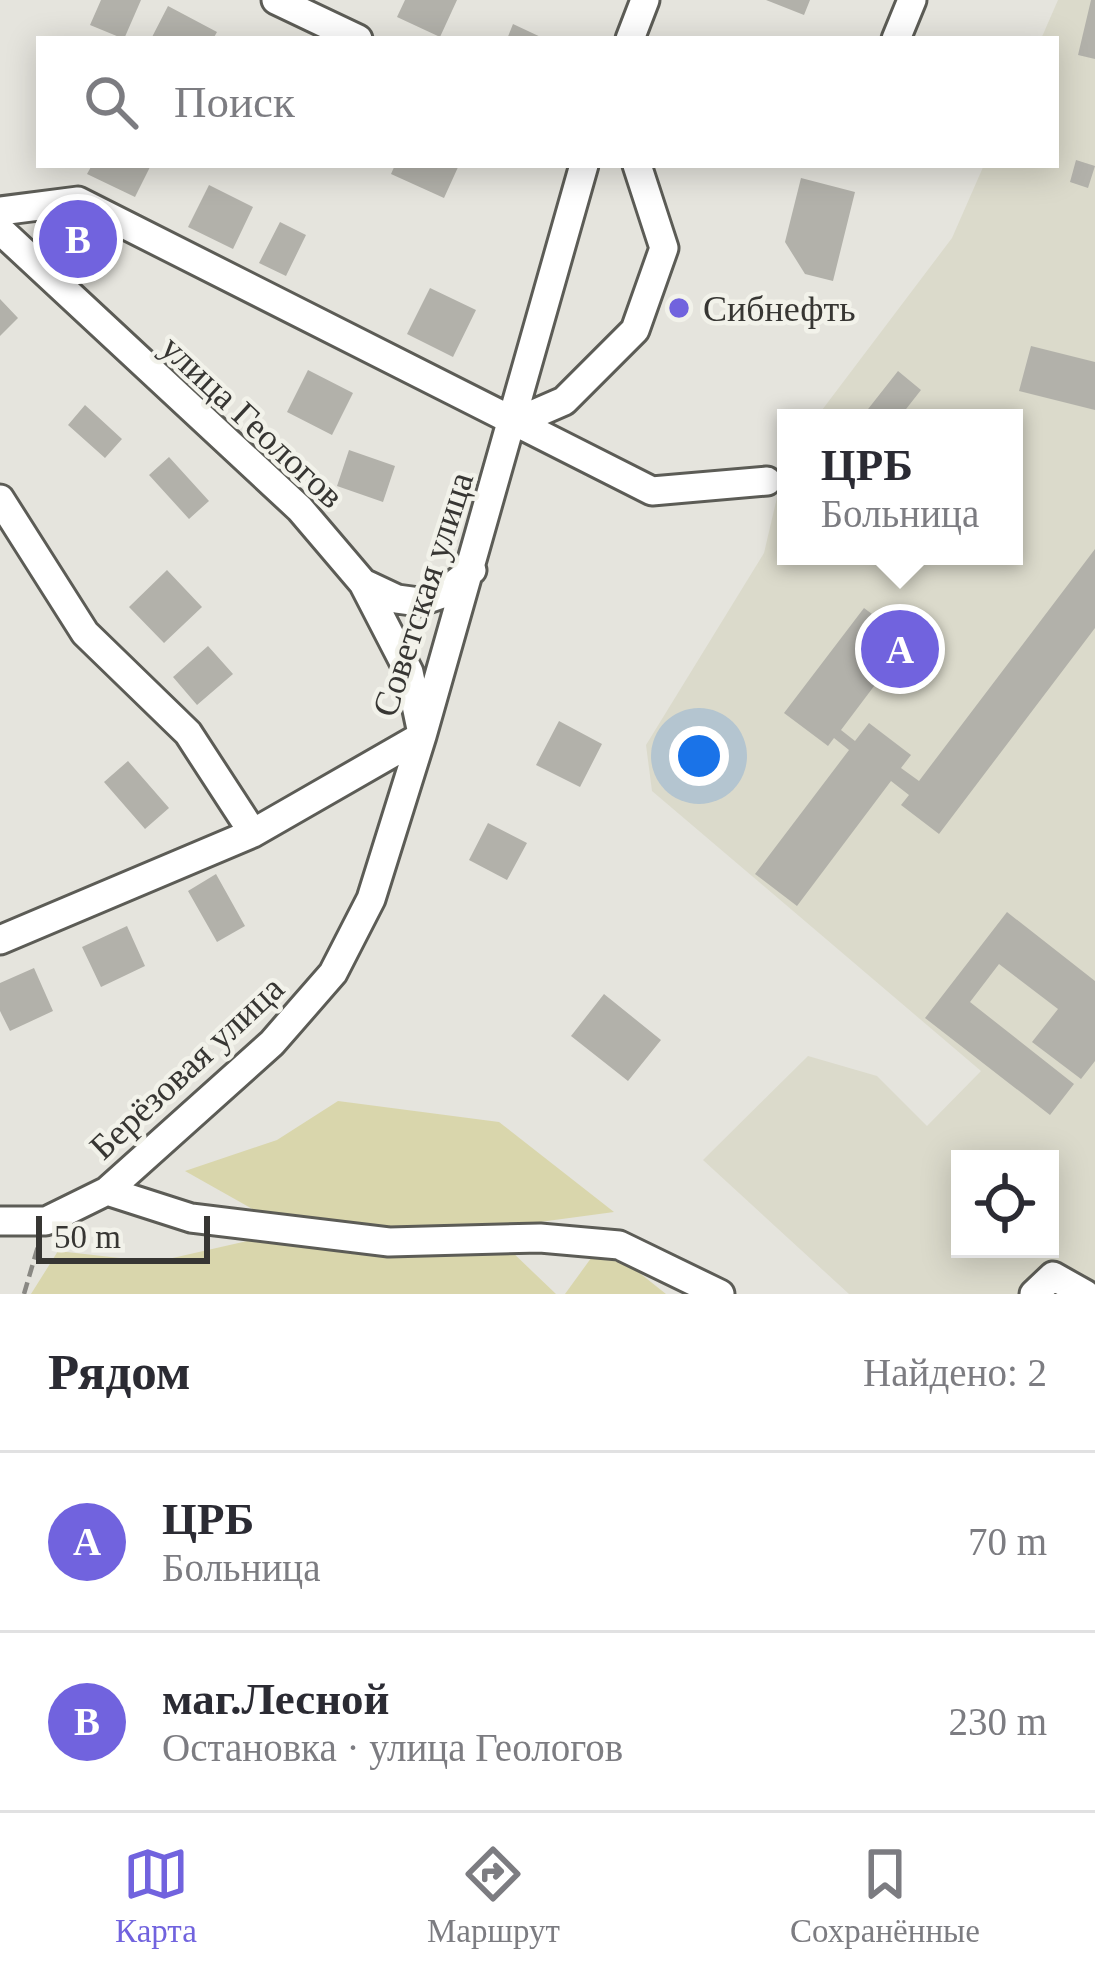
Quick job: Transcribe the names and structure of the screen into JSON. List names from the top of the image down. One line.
{"streets":{"street":["улица Геологов","Советская улица","Берёзовая улица"]},"crossings":[["улица Геологов","Советская улица"],["улица Геологов","Берёзовая улица"],["Советская улица","Берёзовая улица"]],"places":["Сибнефть"],"scale_bar":"50 m","page":{"search":"Поиск","pins":["B","A"],"popup":["ЦРБ","Больница"],"scale":"50 m","heading":["Рядом","Найдено: 2"],"list":[{"mark":"A","name":"ЦРБ","note":"Больница","value":"70 m"},{"mark":"B","name":"маг.Лесной","note":"Остановка · улица Геологов","value":"230 m"}],"nav":["Карта","Маршрут","Сохранённые"]}}
